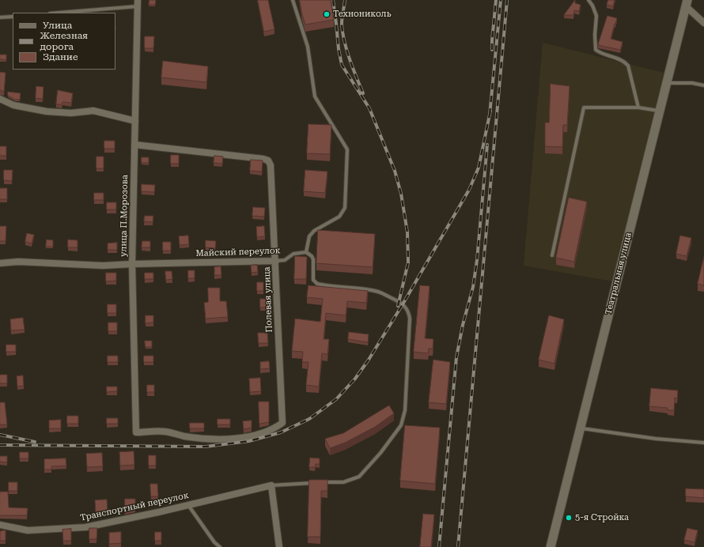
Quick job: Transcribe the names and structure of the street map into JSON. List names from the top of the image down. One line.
{"streets":{"main road":["Театральная улица"],"street":["улица П.Морозова","Майский переулок","Полевая улица","Транспортный переулок"]},"crossings":[["улица П.Морозова","Майский переулок"],["улица П.Морозова","Полевая улица"],["Майский переулок","Полевая улица"]],"places":["Технониколь","5-я Стройка"],"legend":["Улица","Железная дорога","Здание"]}
